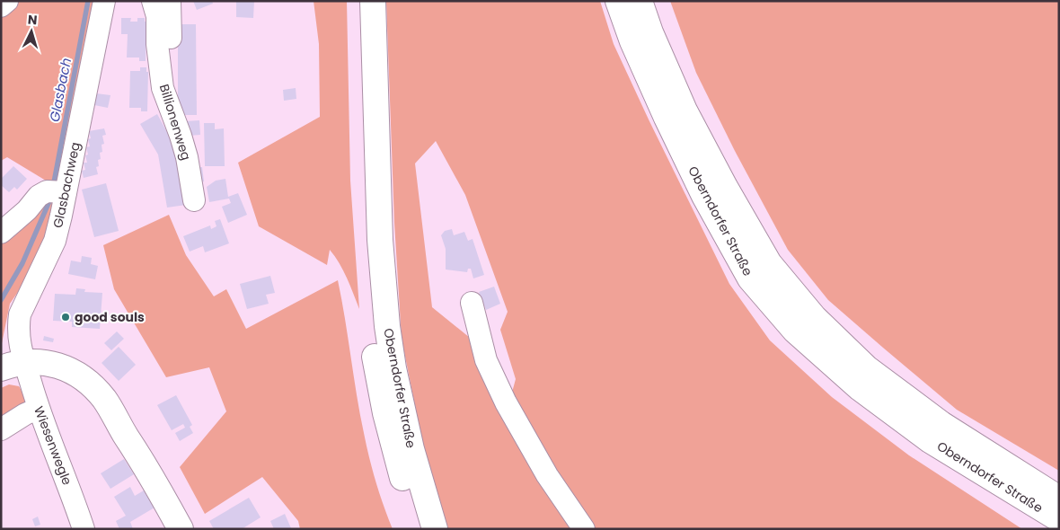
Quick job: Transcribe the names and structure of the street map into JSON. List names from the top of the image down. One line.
{"streets":{"main road":["Oberndorfer Straße"],"street":["Billionenweg","Glasbachweg","Wiesenwegle"]},"crossings":[["Glasbachweg","Wiesenwegle"]],"water":["Glasbach"],"places":["good souls"],"north":"top"}
